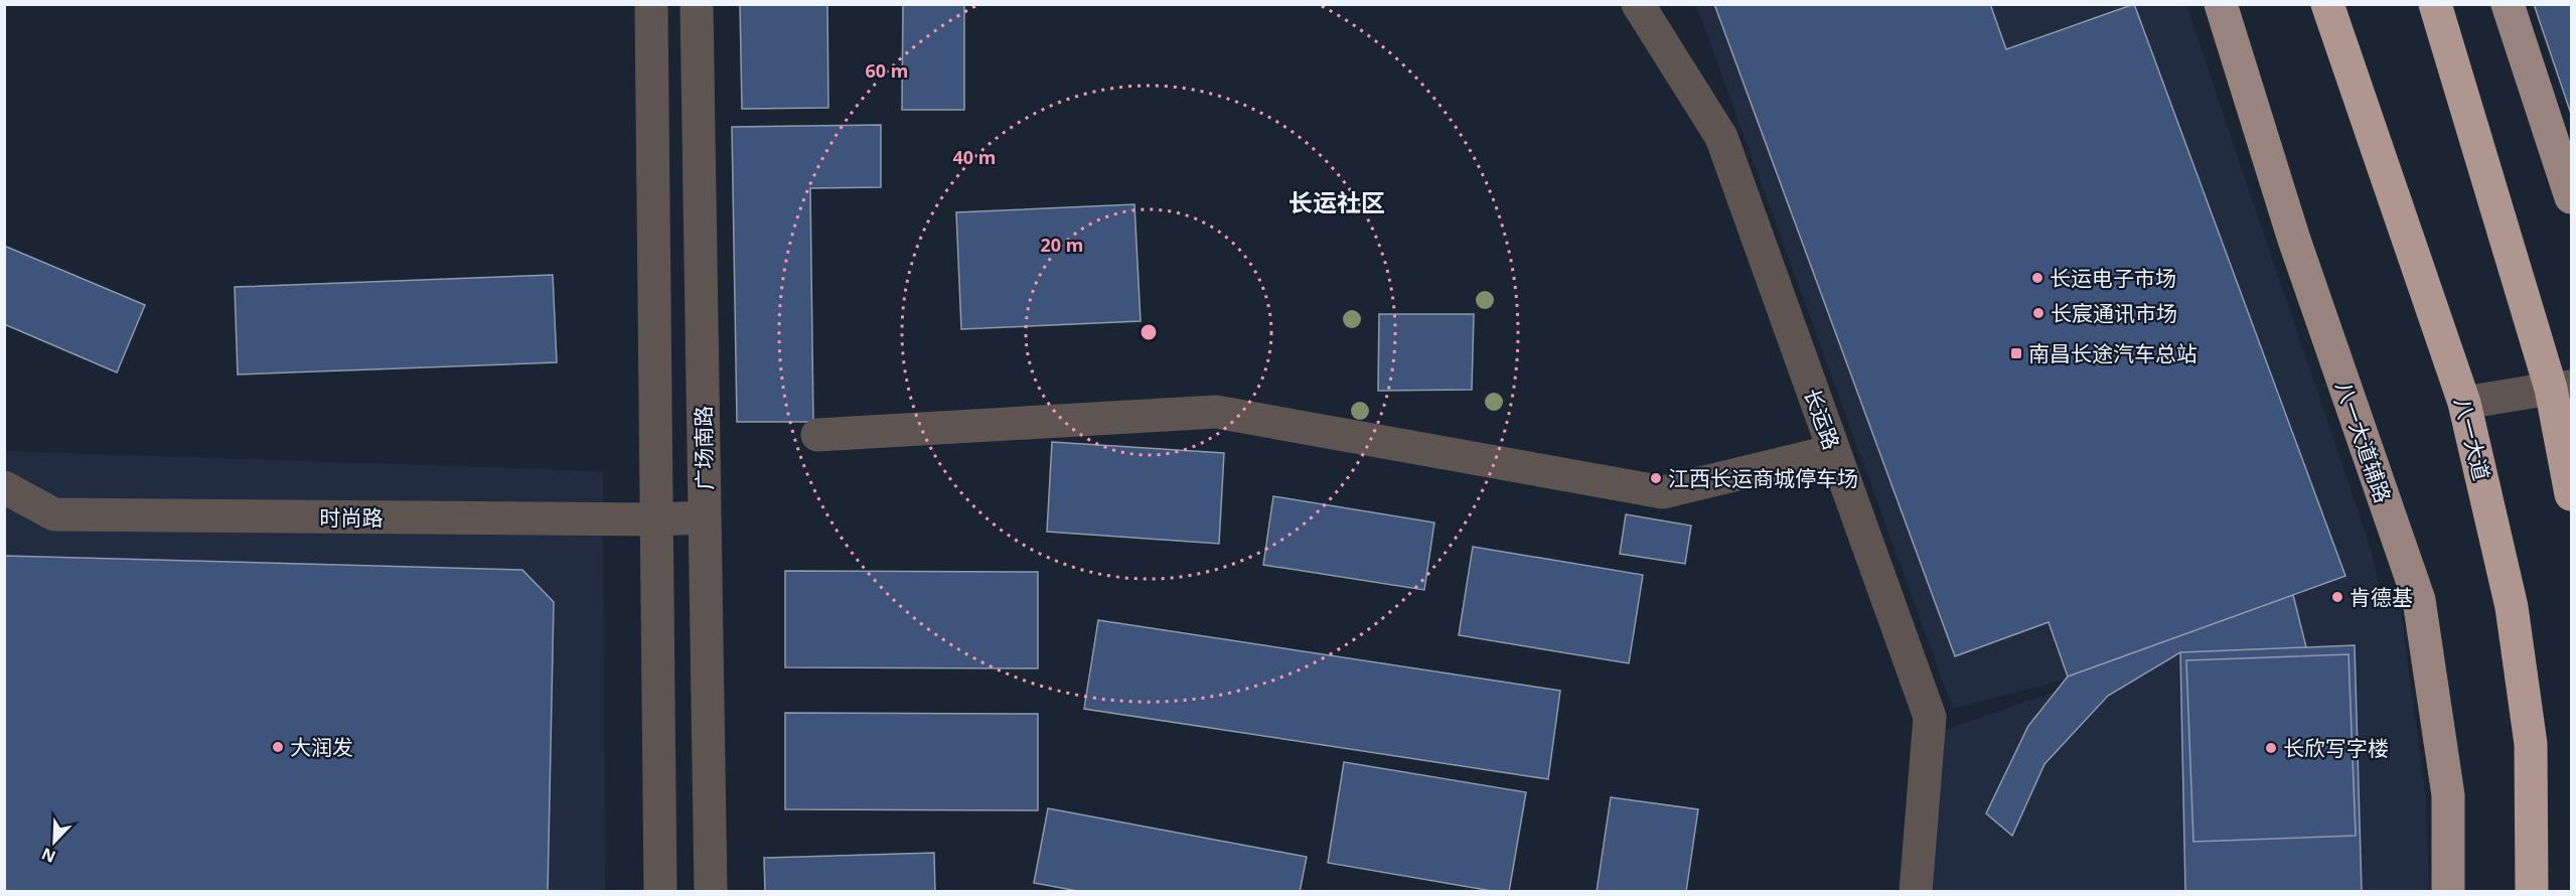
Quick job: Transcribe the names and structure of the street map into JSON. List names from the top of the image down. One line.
{"streets":{"highway":["八一大道"],"main road":["八一大道辅路"],"street":["长运路","广场南路","时尚路"]},"crossings":[["广场南路","时尚路"]],"districts":["长运社区"],"places":{"other":["长运电子市场","长宸通讯市场","江西长运商城停车场","肯德基","大润发","长欣写字楼"],"transit":["南昌长途汽车总站"]},"north":"bottom left","rings":["60 m","40 m","20 m"]}
